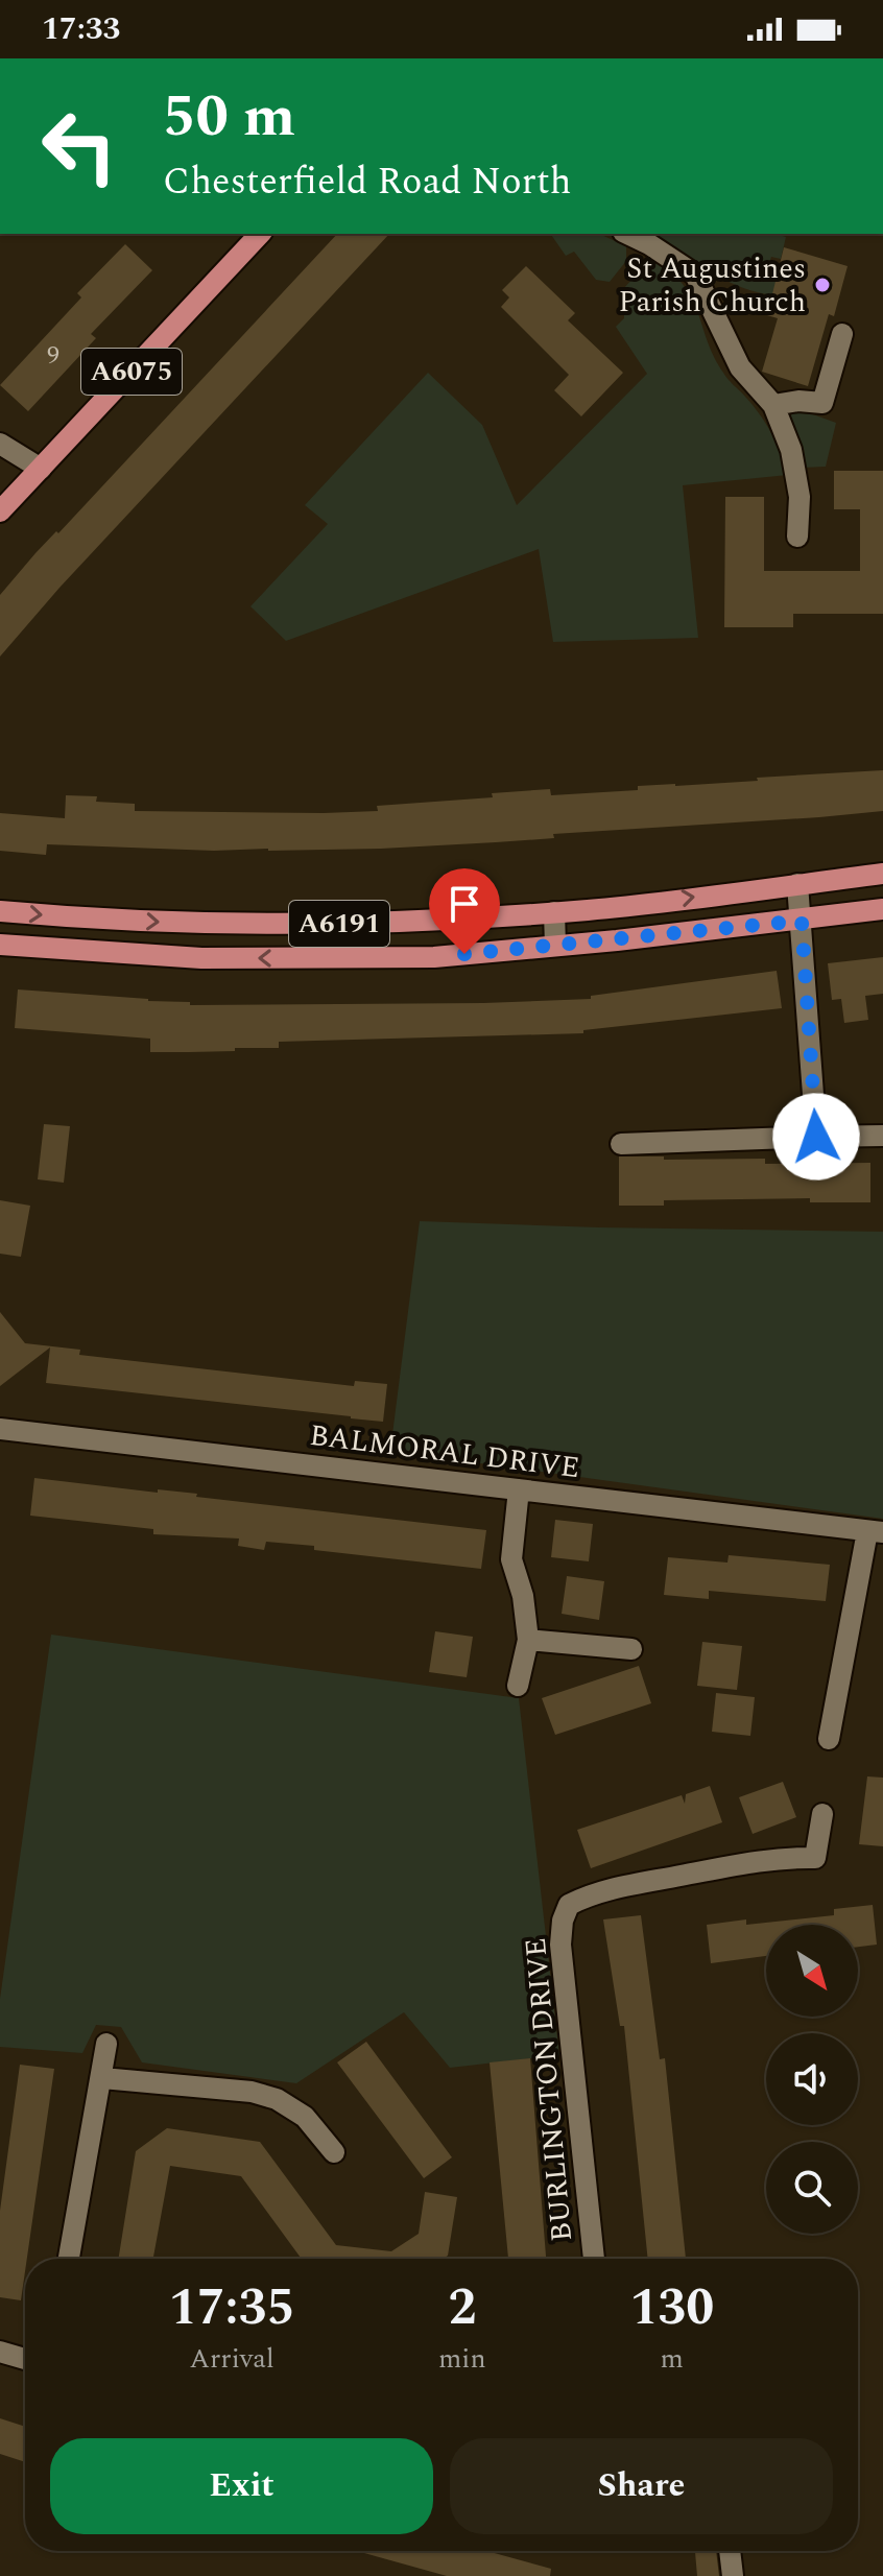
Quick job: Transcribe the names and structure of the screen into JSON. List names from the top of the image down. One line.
{"streets":{"main road":["A6075","A6191"],"street":["BALMORAL DRIVE","BURLINGTON DRIVE"]},"places":["St Augustines Parish Church"],"house_numbers":["9"],"north":"bottom right","page":{"status":"17:33","turn":["50 m","Chesterfield Road North"],"eta":["17:35","Arrival","2","min","130","m"],"buttons":["Exit","Share"]}}
